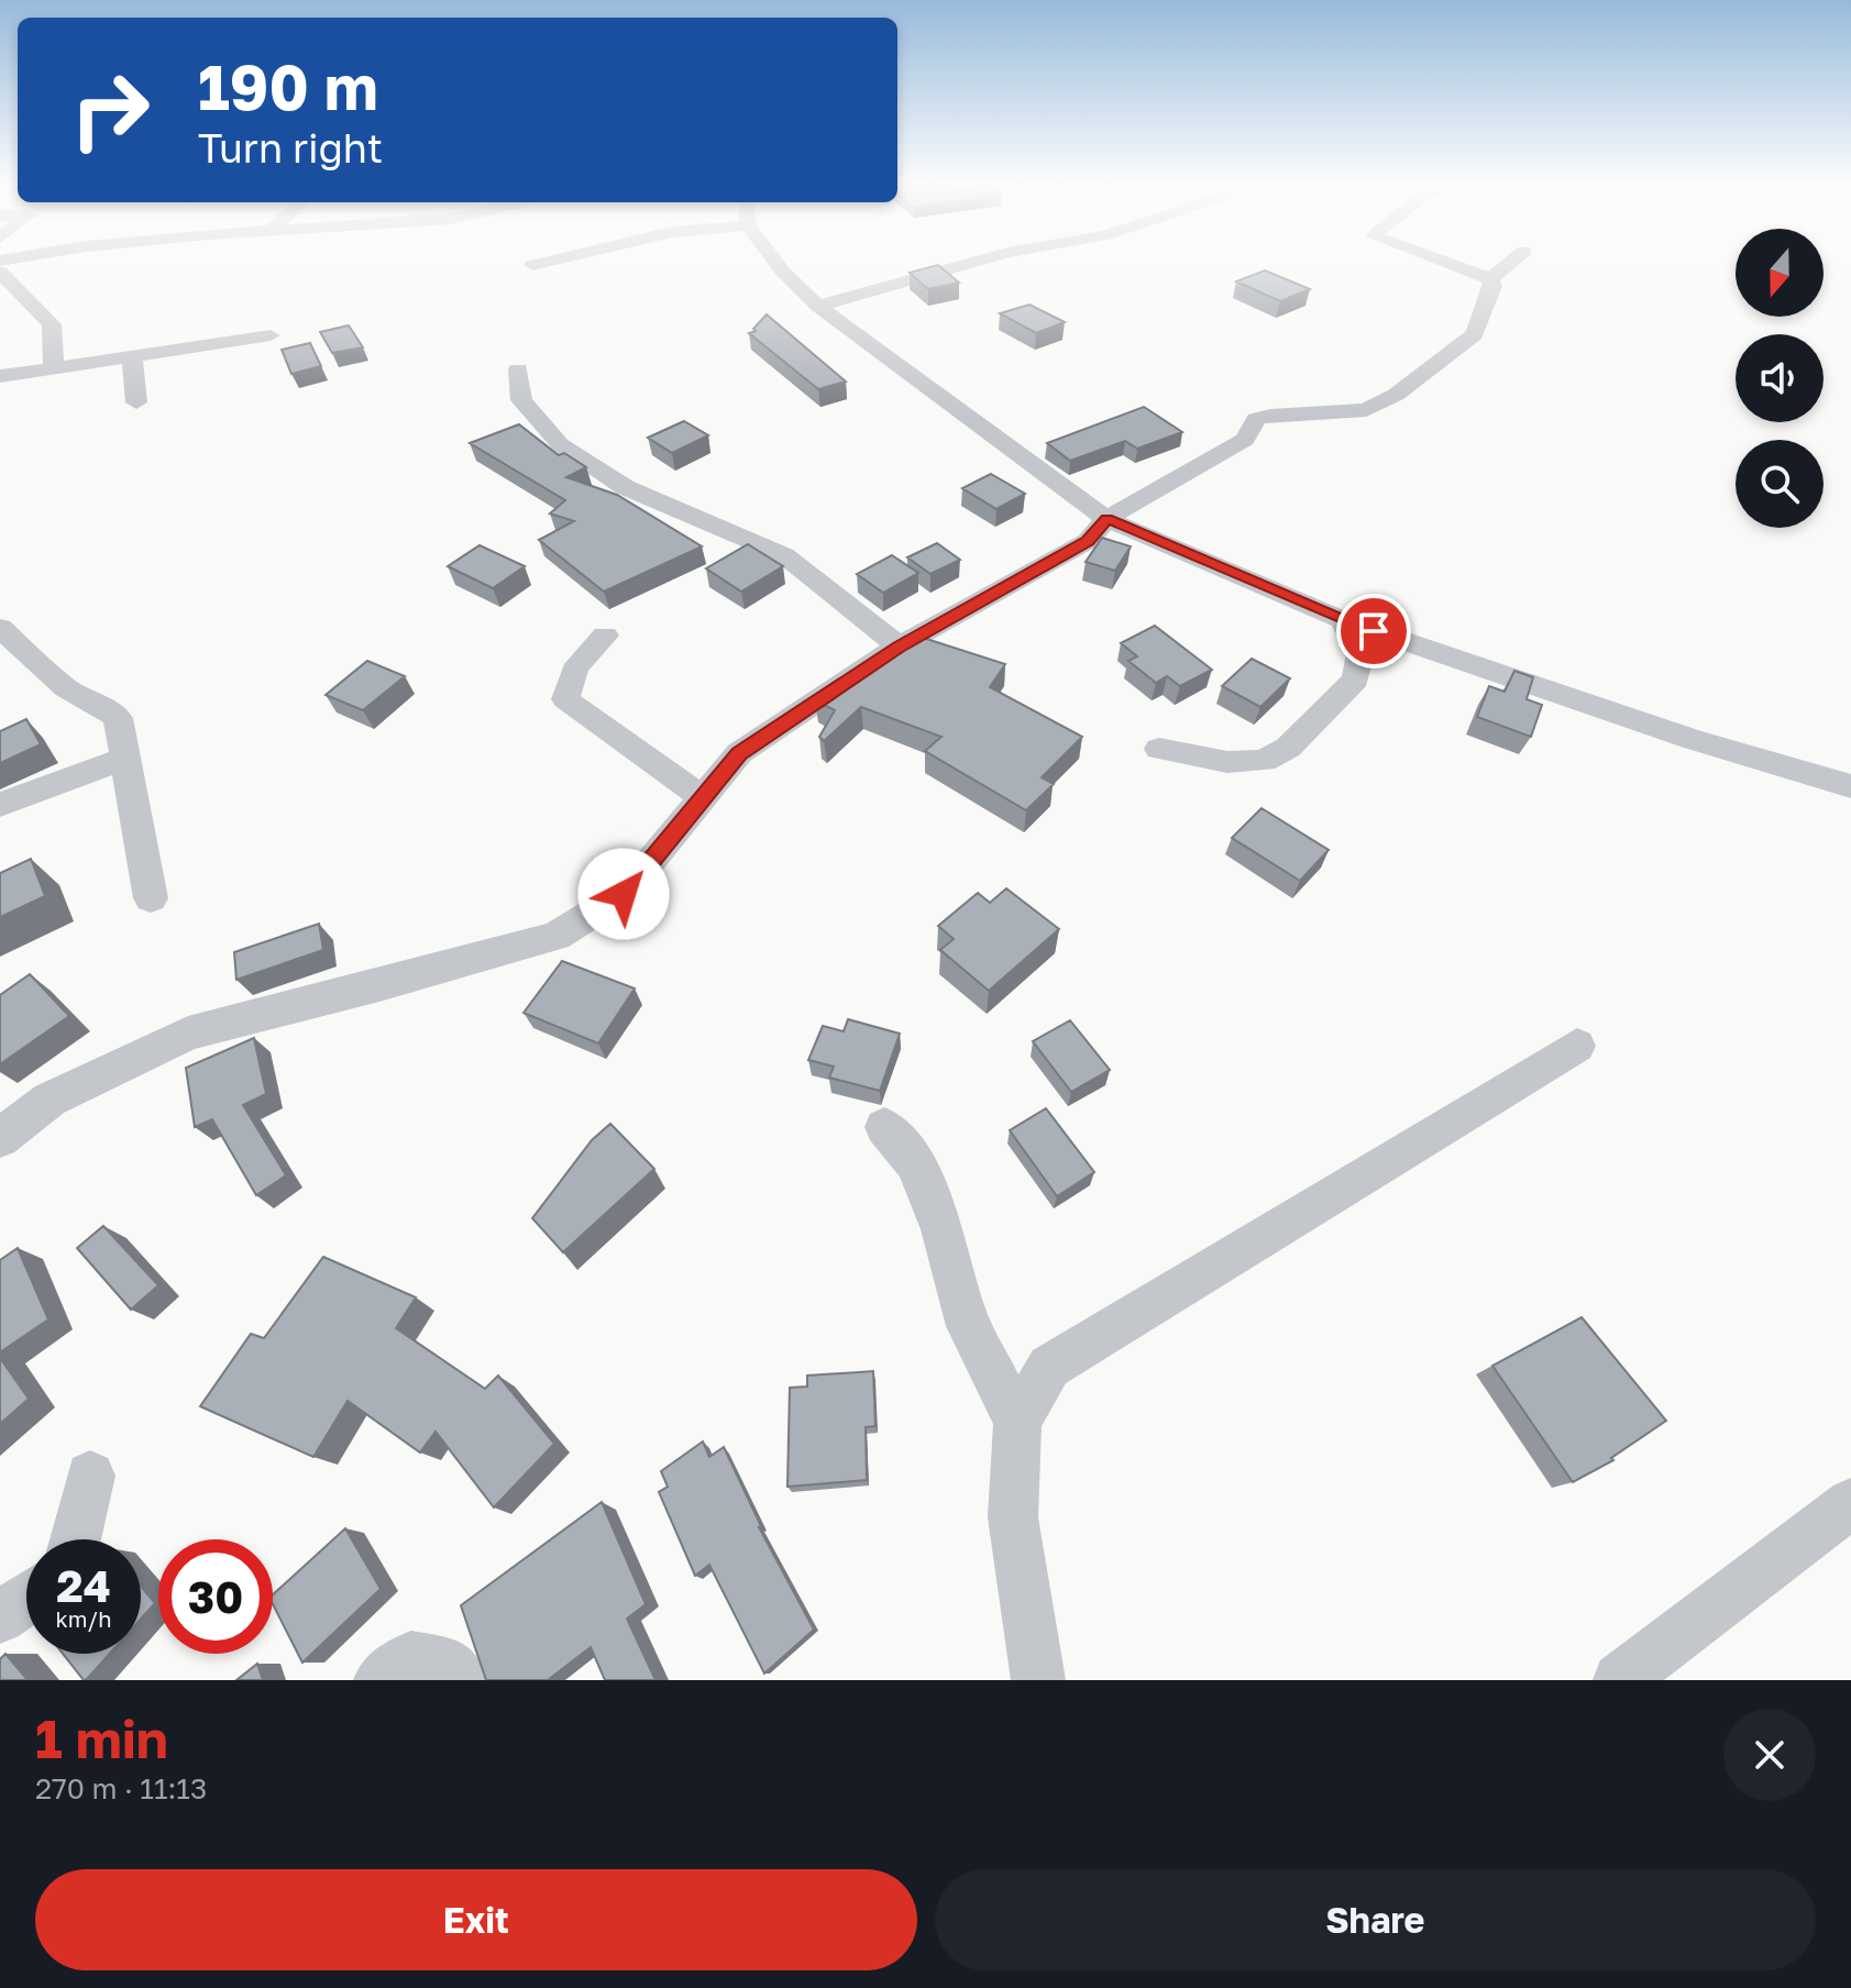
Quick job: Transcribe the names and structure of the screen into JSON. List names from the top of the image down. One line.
{"north":"bottom","page":{"turn":["190 m","Turn right"],"speed":"24 km/h","limit":"30","heading":["1 min","270 m · 11:13"],"buttons":["Exit","Share"]}}
